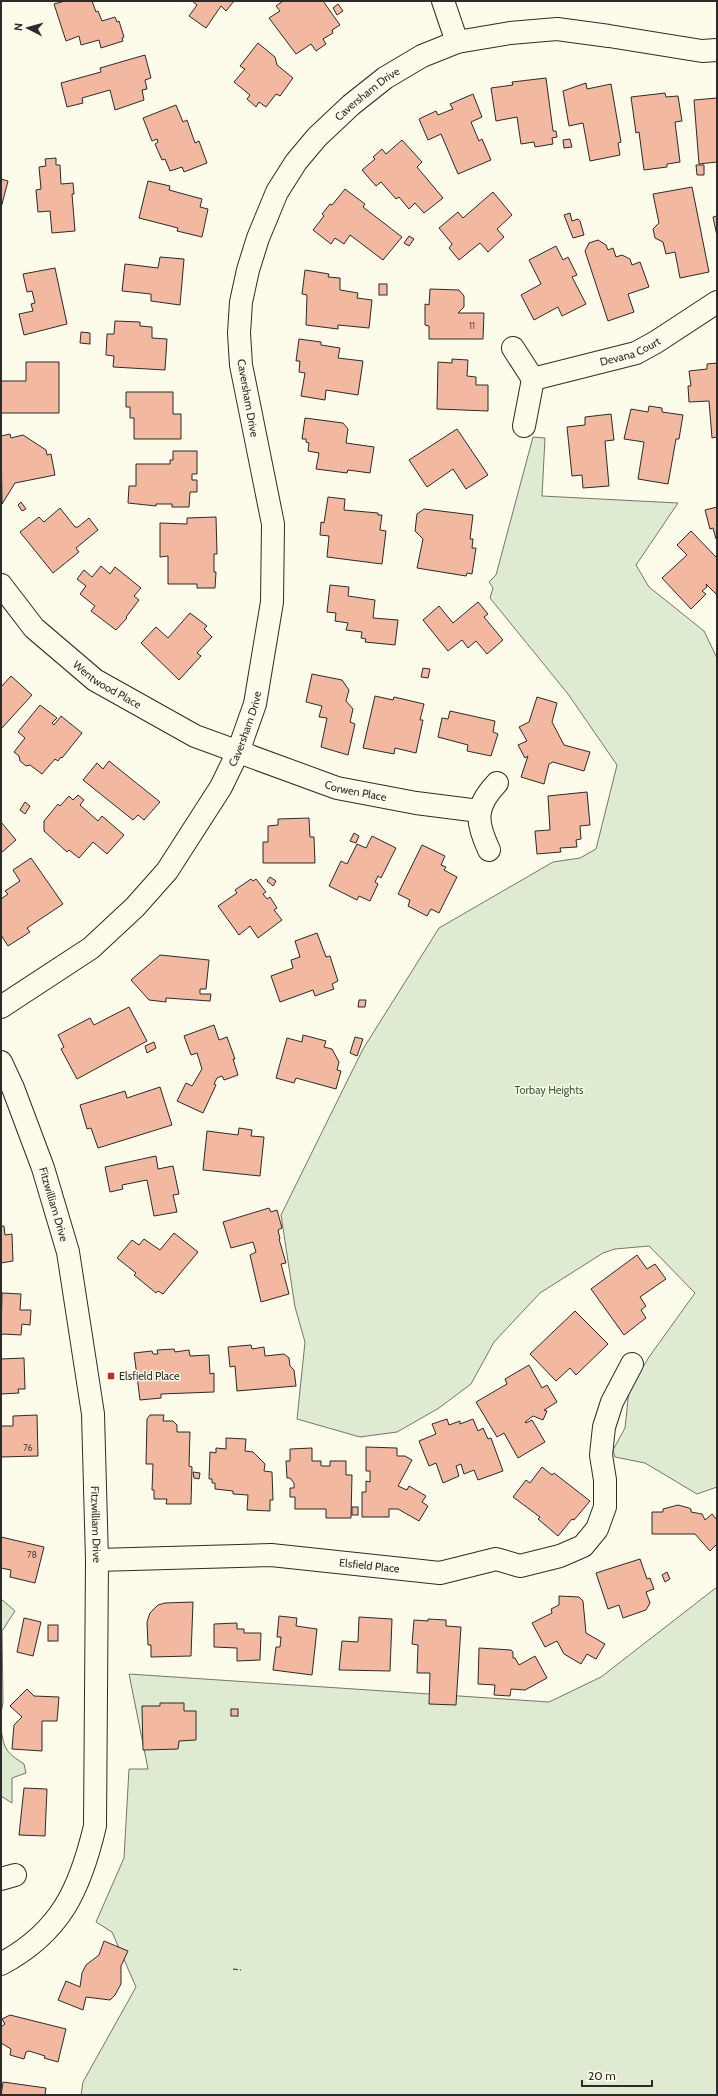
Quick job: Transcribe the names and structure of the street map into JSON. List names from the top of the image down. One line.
{"streets":{"street":["Caversham Drive","Devana Court","Wentwood Place","Corwen Place","Fitzwilliam Drive","Elsfield Place"]},"crossings":[["Caversham Drive","Wentwood Place"],["Caversham Drive","Corwen Place"],["Wentwood Place","Corwen Place"],["Fitzwilliam Drive","Elsfield Place"]],"parks":["Torbay Heights"],"places":{"transit":["Elsfield Place"]},"house_numbers":["11","76","78"],"scale_bar":"20 m","north":"left"}
